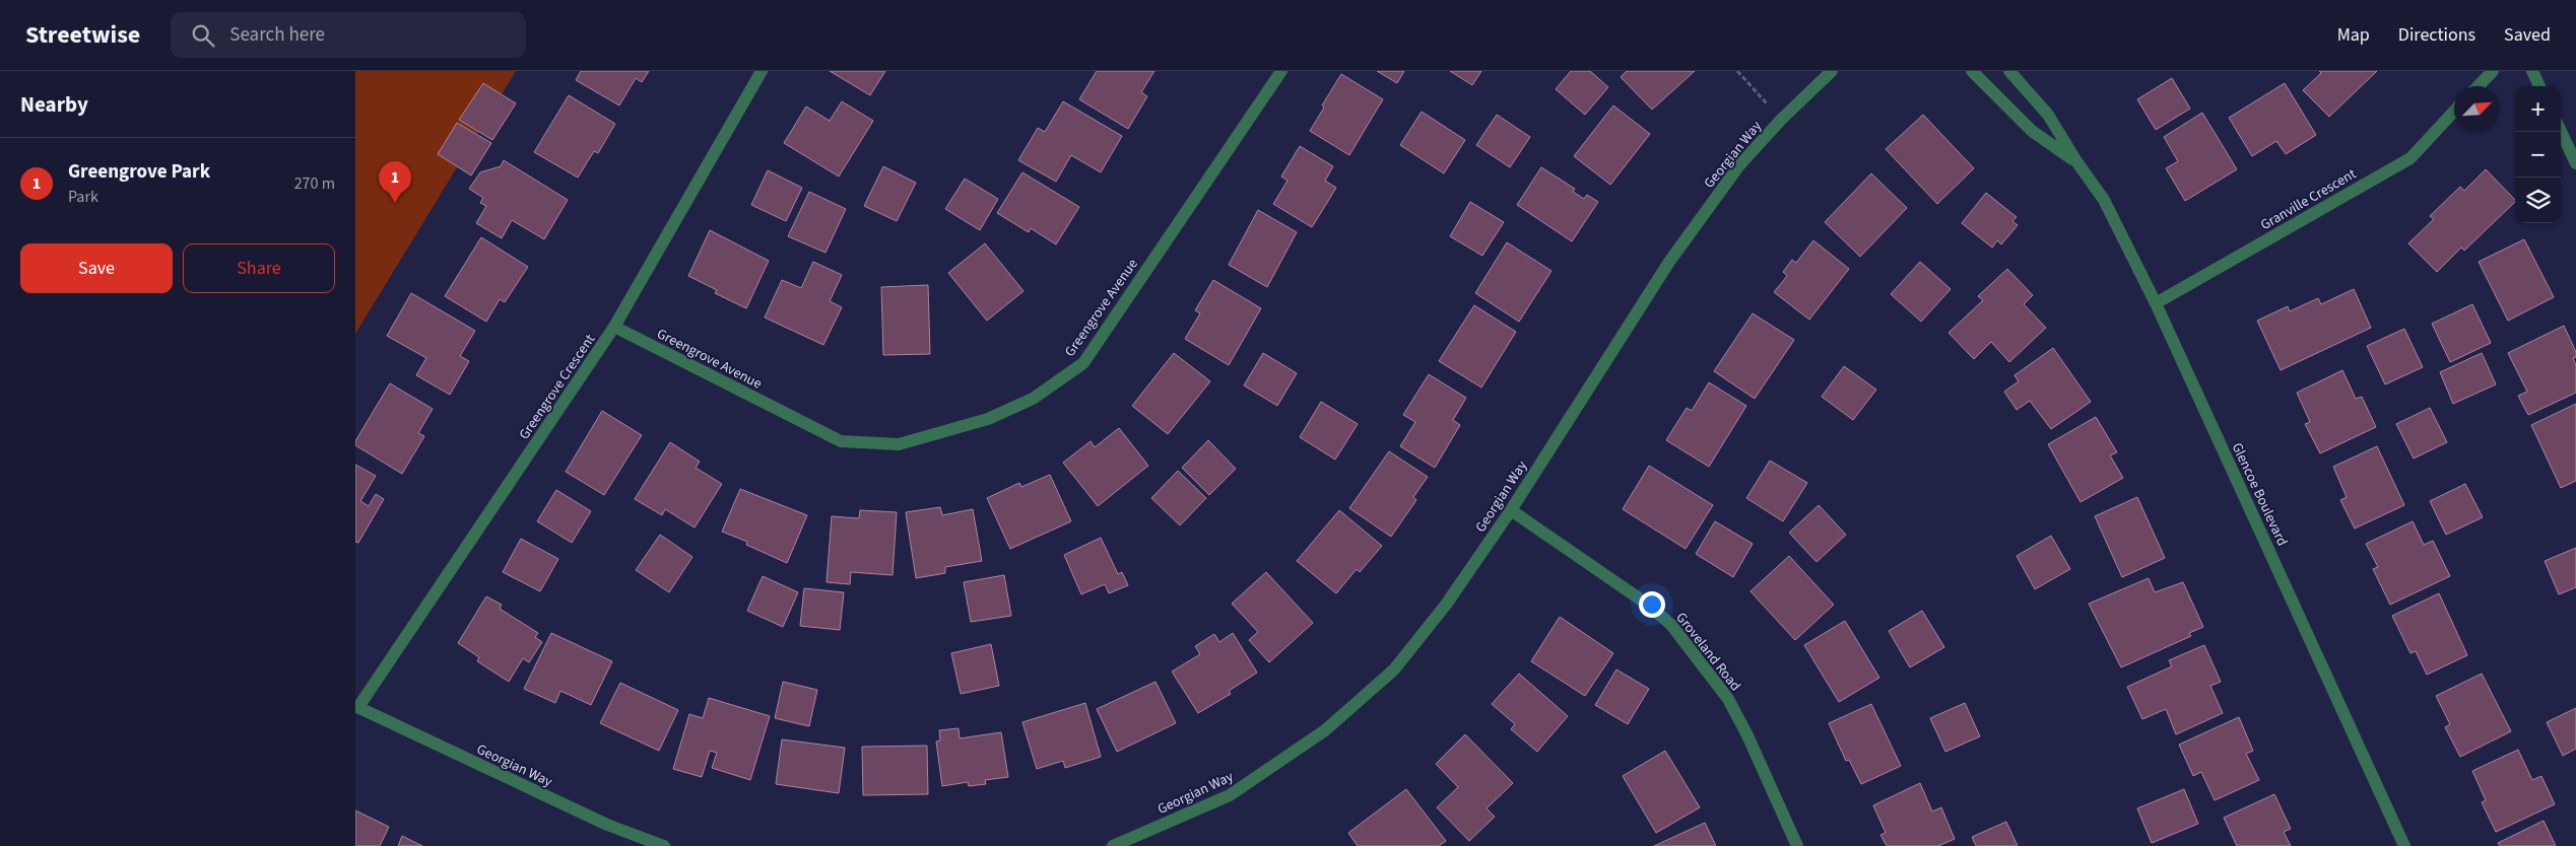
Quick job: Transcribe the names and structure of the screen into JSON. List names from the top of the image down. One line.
{"streets":{"street":["Georgian Way","Granville Crescent","Greengrove Avenue","Greengrove Crescent","Glencoe Boulevard","Groveland Road"]},"crossings":[["Georgian Way","Greengrove Crescent"],["Georgian Way","Groveland Road"],["Granville Crescent","Glencoe Boulevard"],["Greengrove Avenue","Greengrove Crescent"]],"north":"top right","page":{"header":"Streetwise","search":"Search here","nav":["Map","Directions","Saved"],"heading":"Nearby","map_buttons":["+","−"],"list":[{"mark":"1","name":"Greengrove Park","note":"Park","value":"270 m"}],"pins":"1","buttons":["Save","Share"]}}
